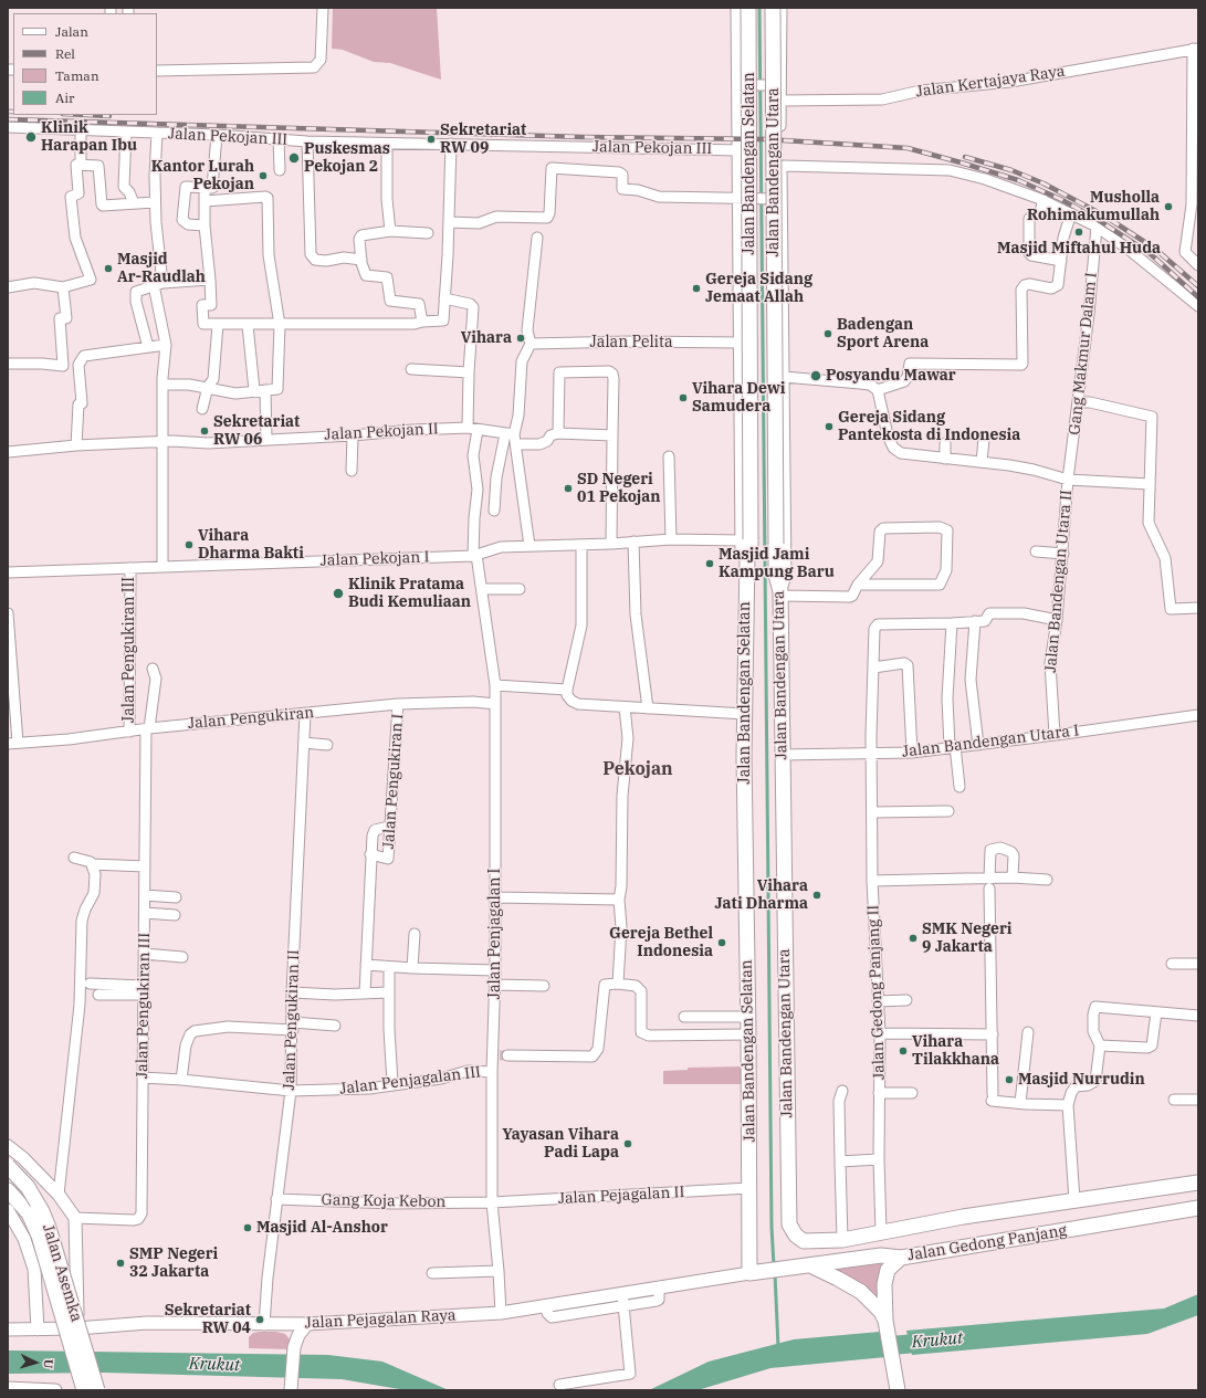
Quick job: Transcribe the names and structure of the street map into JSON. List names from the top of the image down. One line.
{"streets":{"main road":["Jalan Bandengan Selatan","Jalan Bandengan Utara","Jalan Gedong Panjang","Jalan Asemka"],"street":["Jalan Kertajaya Raya","Jalan Pekojan III","Jalan Pelita","Gang Makmur Dalam I","Jalan Pekojan II","Jalan Pekojan I","Jalan Bandengan Utara II","Jalan Pengukiran III","Jalan Pengukiran","Jalan Bandengan Utara I","Jalan Pengukiran I","Jalan Penjagalan I","Jalan Gedong Panjang II","Jalan Pengukiran II","Jalan Penjagalan III","Jalan Pejagalan II","Gang Koja Kebon","Jalan Pejagalan Raya"]},"crossings":[["Jalan Pekojan III","Jalan Bandengan Selatan"],["Jalan Pekojan III","Jalan Pekojan II"],["Jalan Pekojan III","Jalan Pekojan I"],["Jalan Bandengan Selatan","Jalan Pekojan I"],["Jalan Bandengan Selatan","Jalan Pejagalan II"],["Jalan Bandengan Selatan","Jalan Gedong Panjang"],["Jalan Bandengan Selatan","Jalan Pejagalan Raya"],["Jalan Bandengan Utara","Jalan Bandengan Utara I"],["Jalan Bandengan Utara","Jalan Gedong Panjang"],["Gang Makmur Dalam I","Jalan Bandengan Utara II"],["Jalan Pekojan II","Jalan Penjagalan I"],["Jalan Pekojan I","Jalan Pengukiran III"],["Jalan Pekojan I","Jalan Penjagalan I"],["Jalan Bandengan Utara II","Jalan Bandengan Utara I"],["Jalan Pengukiran III","Jalan Pengukiran"],["Jalan Pengukiran III","Jalan Penjagalan III"],["Jalan Pengukiran","Jalan Pengukiran I"],["Jalan Pengukiran","Jalan Penjagalan I"],["Jalan Pengukiran","Jalan Pengukiran II"],["Jalan Bandengan Utara I","Jalan Gedong Panjang II"],["Jalan Penjagalan I","Jalan Penjagalan III"],["Jalan Penjagalan I","Jalan Pejagalan II"],["Jalan Penjagalan I","Gang Koja Kebon"],["Jalan Penjagalan I","Jalan Pejagalan Raya"],["Jalan Gedong Panjang II","Jalan Gedong Panjang"],["Jalan Pengukiran II","Jalan Penjagalan III"],["Jalan Pengukiran II","Gang Koja Kebon"],["Jalan Pengukiran II","Jalan Pejagalan Raya"],["Jalan Pejagalan II","Gang Koja Kebon"],["Jalan Gedong Panjang","Jalan Pejagalan Raya"]],"districts":["Pekojan"],"water":["Krukut"],"places":["Klinik Harapan Ibu","Sekretariat RW 09","Puskesmas Pekojan 2","Kantor Lurah Pekojan","Musholla Rohimakumullah","Masjid Miftahul Huda","Masjid Ar-Raudlah","Gereja Sidang Jemaat Allah","Badengan Sport Arena","Vihara","Posyandu Mawar","Vihara Dewi Samudera","Gereja Sidang Pantekosta di Indonesia","Sekretariat RW 06","SD Negeri 01 Pekojan","Vihara Dharma Bakti","Masjid Jami Kampung Baru","Klinik Pratama Budi Kemuliaan","Vihara Jati Dharma","SMK Negeri 9 Jakarta","Gereja Bethel Indonesia","Vihara Tilakkhana","Masjid Nurrudin","Yayasan Vihara Padi Lapa","Masjid Al-Anshor","SMP Negeri 32 Jakarta","Sekretariat RW 04"],"legend":["Jalan","Rel","Taman","Air"],"north":"right"}
